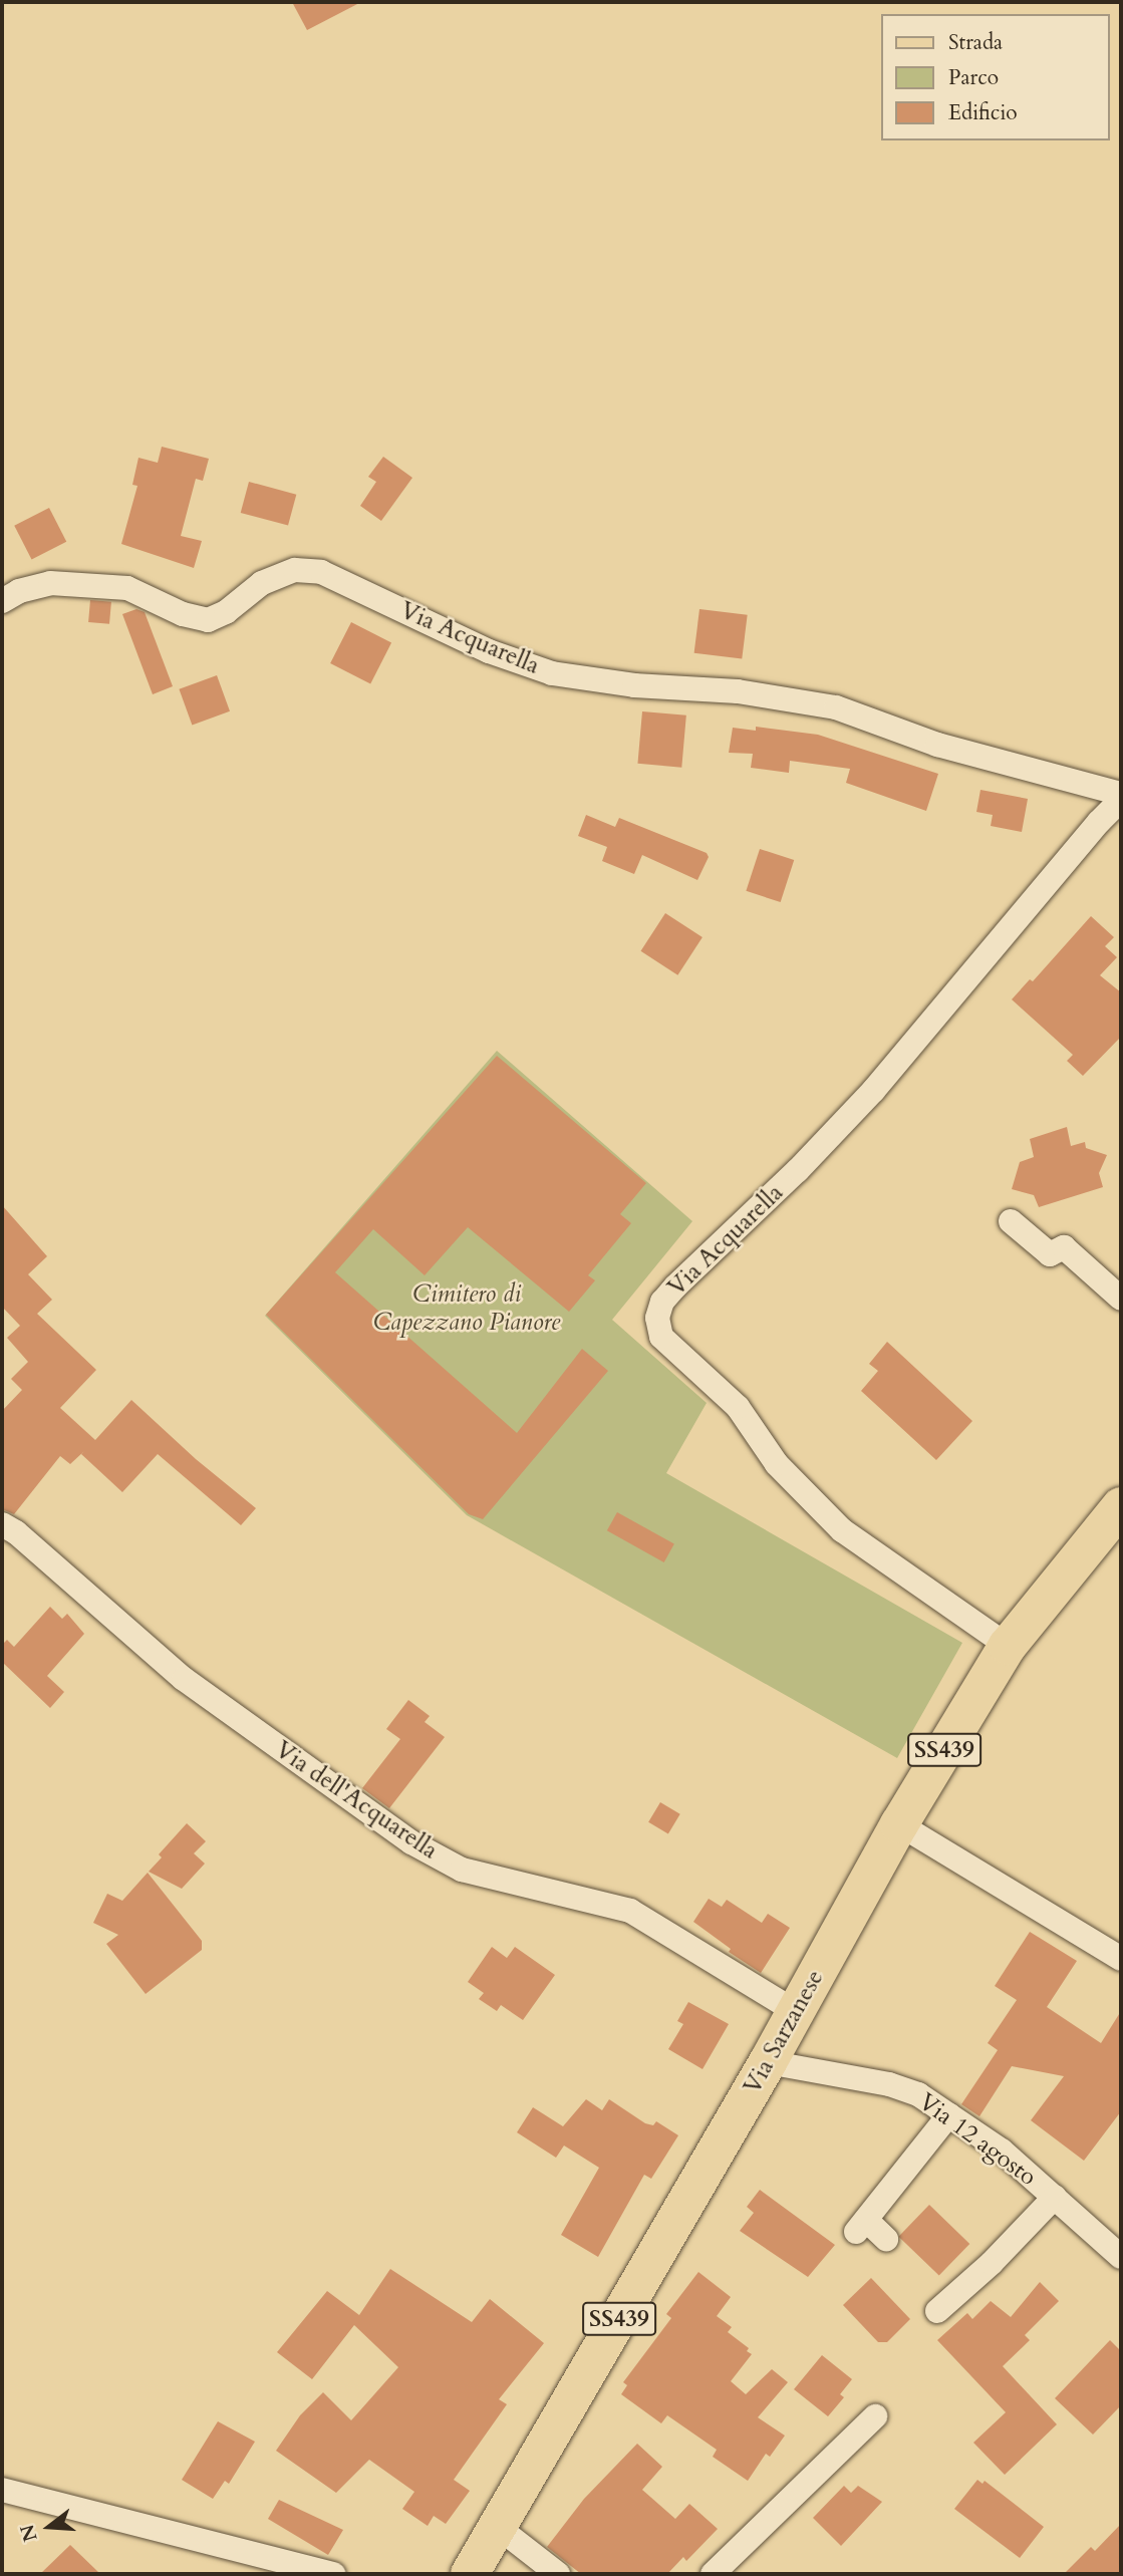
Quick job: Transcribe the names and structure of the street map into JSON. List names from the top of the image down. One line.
{"streets":{"main road":["SS439","Via Sarzanese"],"street":["Via Acquarella","Via dell'Acquarella","Via 12 agosto"]},"crossings":[["Via Acquarella","Via Sarzanese"],["Via dell'Acquarella","Via Sarzanese"],["Via Sarzanese","Via 12 agosto"]],"parks":["Cimitero di Capezzano Pianore"],"legend":["Strada","Parco","Edificio"],"north":"left"}
